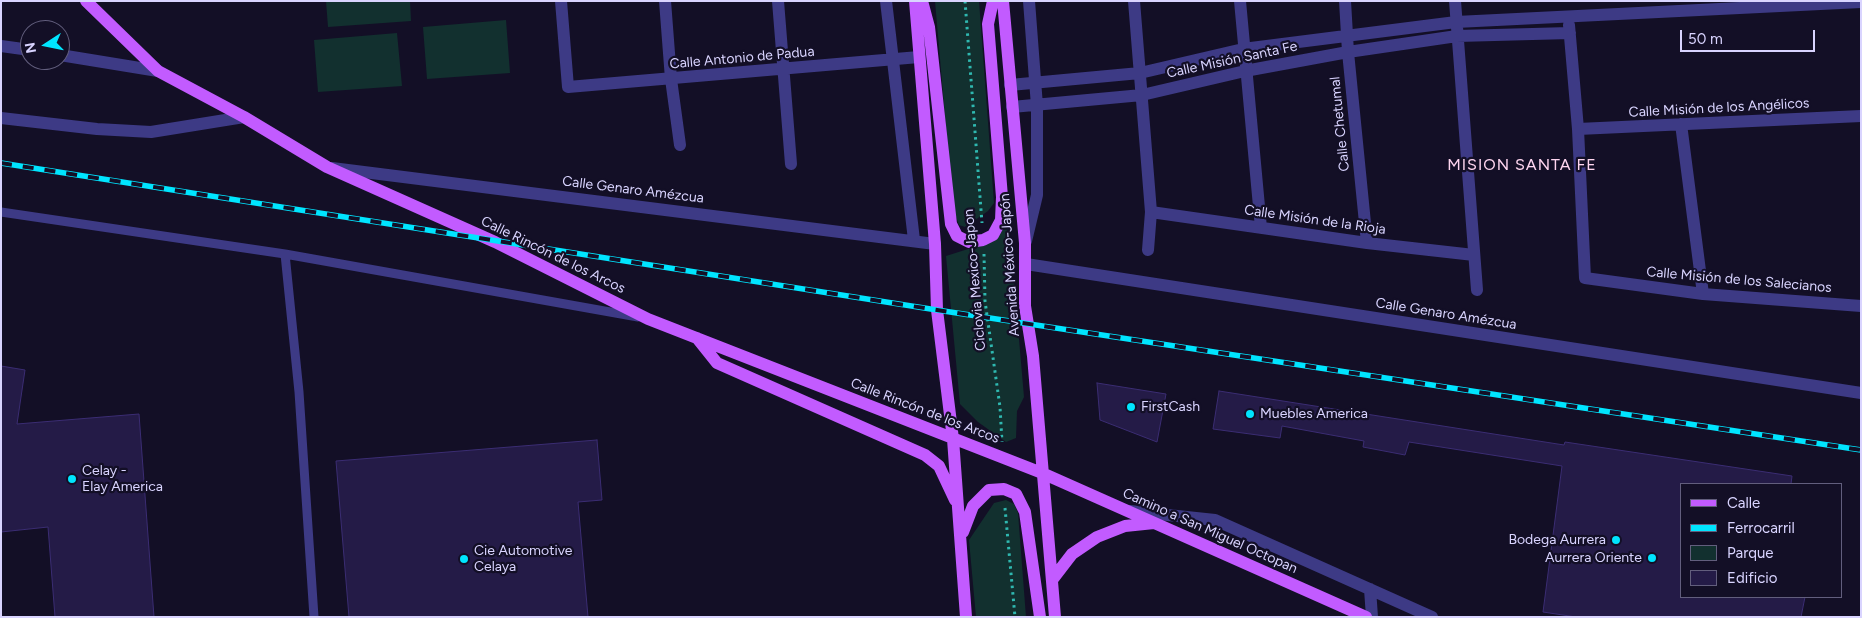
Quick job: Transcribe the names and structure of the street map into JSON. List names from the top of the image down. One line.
{"streets":{"main road":["Calle Rincón de los Arcos","Avenida México-Japón","Camino a San Miguel Octopan"],"street":["Calle Antonio de Padua","Calle Misión Santa Fe","Calle Misión de los Angélicos","Calle Chetumal","Calle Genaro Amézcua","Calle Misión de la Rioja","Calle Misión de los Salecianos"],"path":["Ciclovia Mexico-Japon"]},"crossings":[["Calle Misión Santa Fe","Calle Chetumal"],["Calle Misión Santa Fe","Avenida México-Japón"],["Calle Misión de los Angélicos","Calle Misión de los Salecianos"],["Calle Chetumal","Calle Misión de la Rioja"],["Calle Genaro Amézcua","Calle Rincón de los Arcos"],["Calle Genaro Amézcua","Avenida México-Japón"],["Calle Rincón de los Arcos","Avenida México-Japón"],["Calle Rincón de los Arcos","Ciclovia Mexico-Japon"],["Calle Rincón de los Arcos","Camino a San Miguel Octopan"],["Avenida México-Japón","Camino a San Miguel Octopan"]],"districts":["MISION SANTA FE"],"places":["FirstCash","Muebles America","Celay - Elay America","Bodega Aurrera","Aurrera Oriente","Cie Automotive Celaya"],"legend":["Calle","Ferrocarril","Parque","Edificio"],"scale_bar":"50 m","north":"left"}
